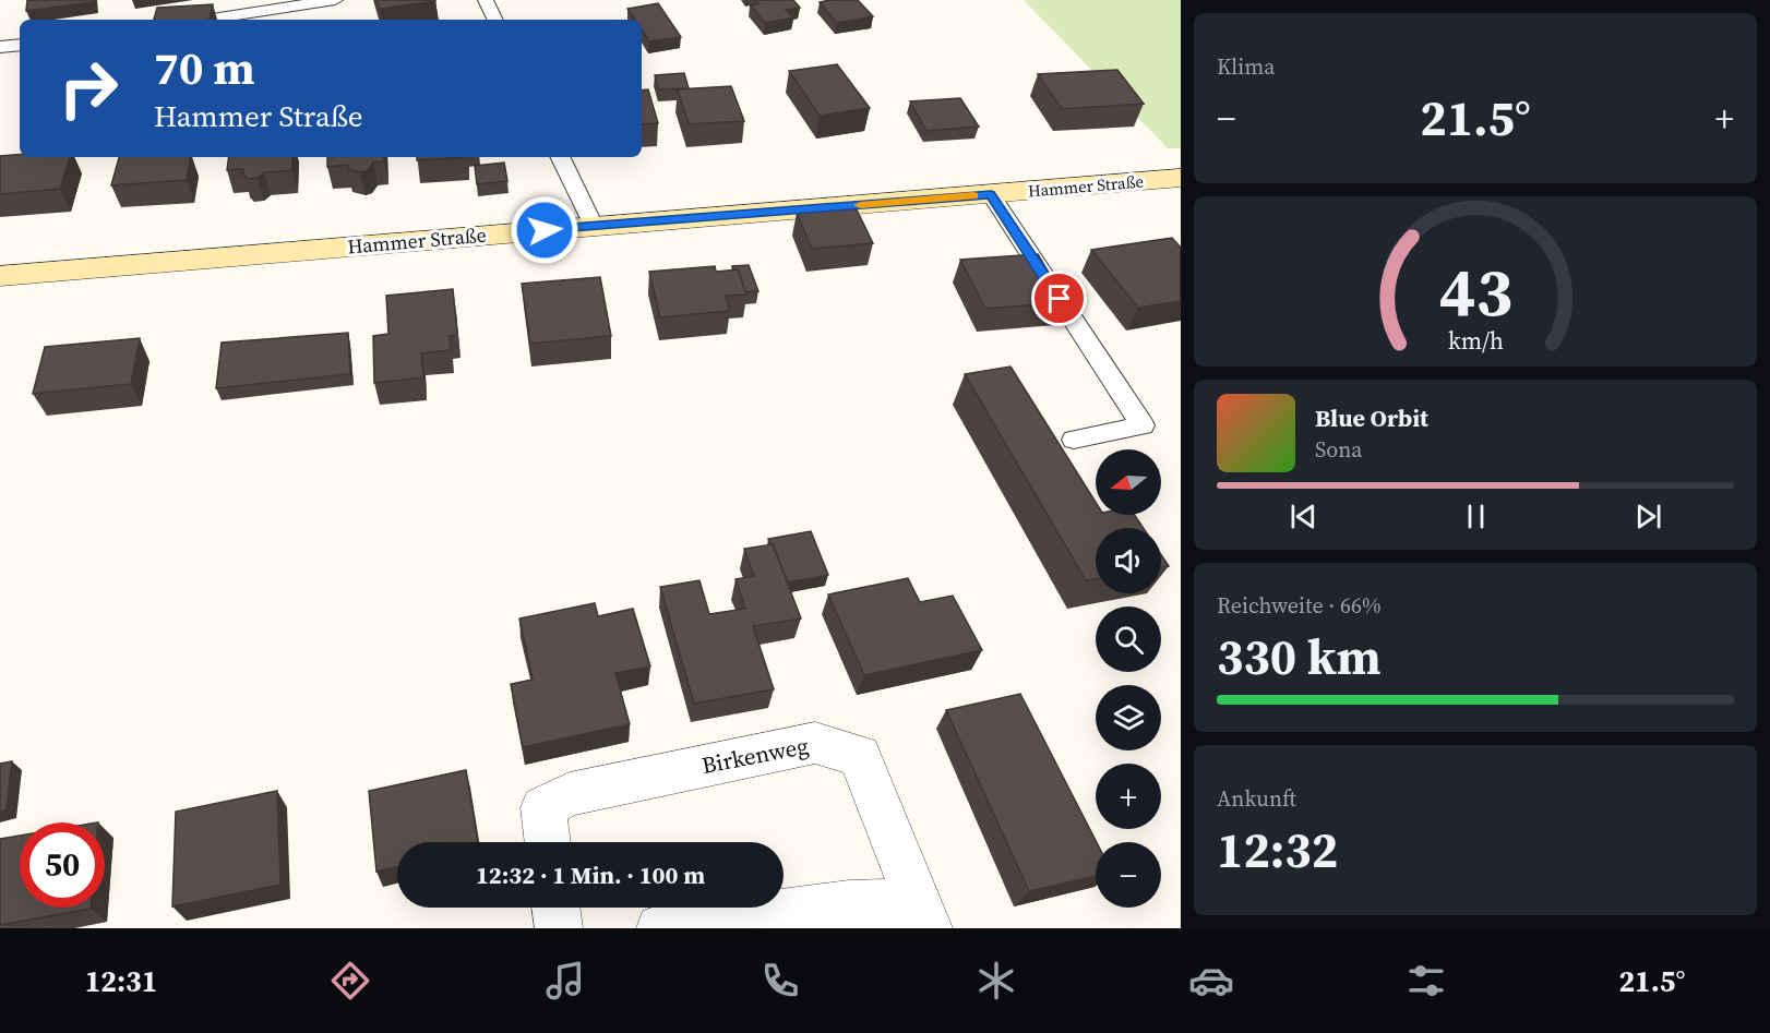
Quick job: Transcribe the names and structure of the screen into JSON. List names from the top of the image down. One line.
{"streets":{"main road":["Hammer Straße"],"street":["Birkenweg"]},"north":"left","page":{"tile":["Klima",["Reichweite · 66%","330 km"],["Ankunft","12:32"]],"turn":["70 m","Hammer Straße"],"heat":["−","21.5°","+"],"song":["Blue Orbit","Sona"],"map_buttons":["+","−"],"limit":"50","trip":"12:32 · 1 Min. · 100 m","tabs":["12:31","21.5°"],"gauge":["43","km/h"]}}
